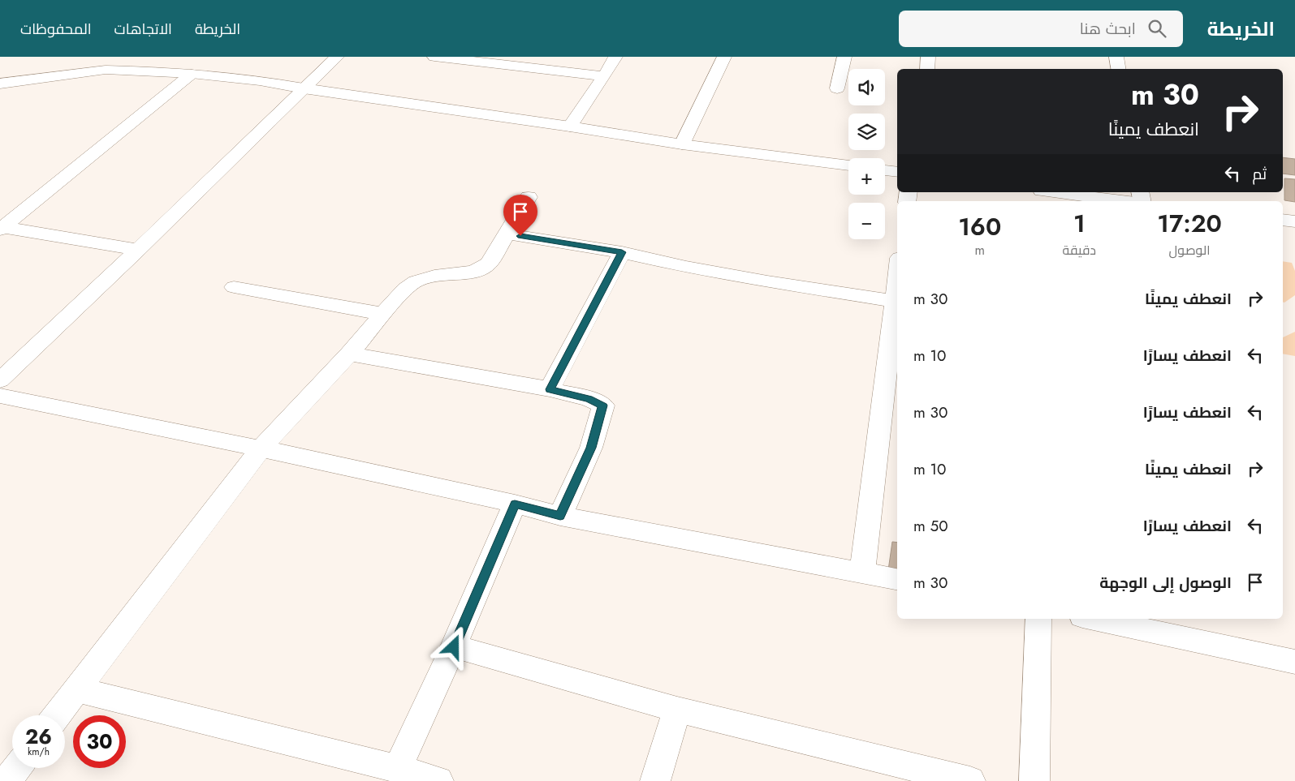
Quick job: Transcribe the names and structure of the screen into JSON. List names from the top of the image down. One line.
{"page":{"header":"الخريطة","search":"ابحث هنا","nav":["الخريطة","الاتجاهات","المحفوظات"],"map_buttons":["+","−"],"turn":["30 m","انعطف يمينًا"],"then":"ثم","eta":["17:20","الوصول","1","دقيقة","160","m"],"list":[{"name":"انعطف يمينًا","value":"30 m"},{"name":"انعطف يسارًا","value":"10 m"},{"name":"انعطف يسارًا","value":"30 m"},{"name":"انعطف يمينًا","value":"10 m"},{"name":"انعطف يسارًا","value":"50 m"},{"name":"الوصول إلى الوجهة","value":"30 m"}],"speed":"26 km/h","limit":"30"}}
